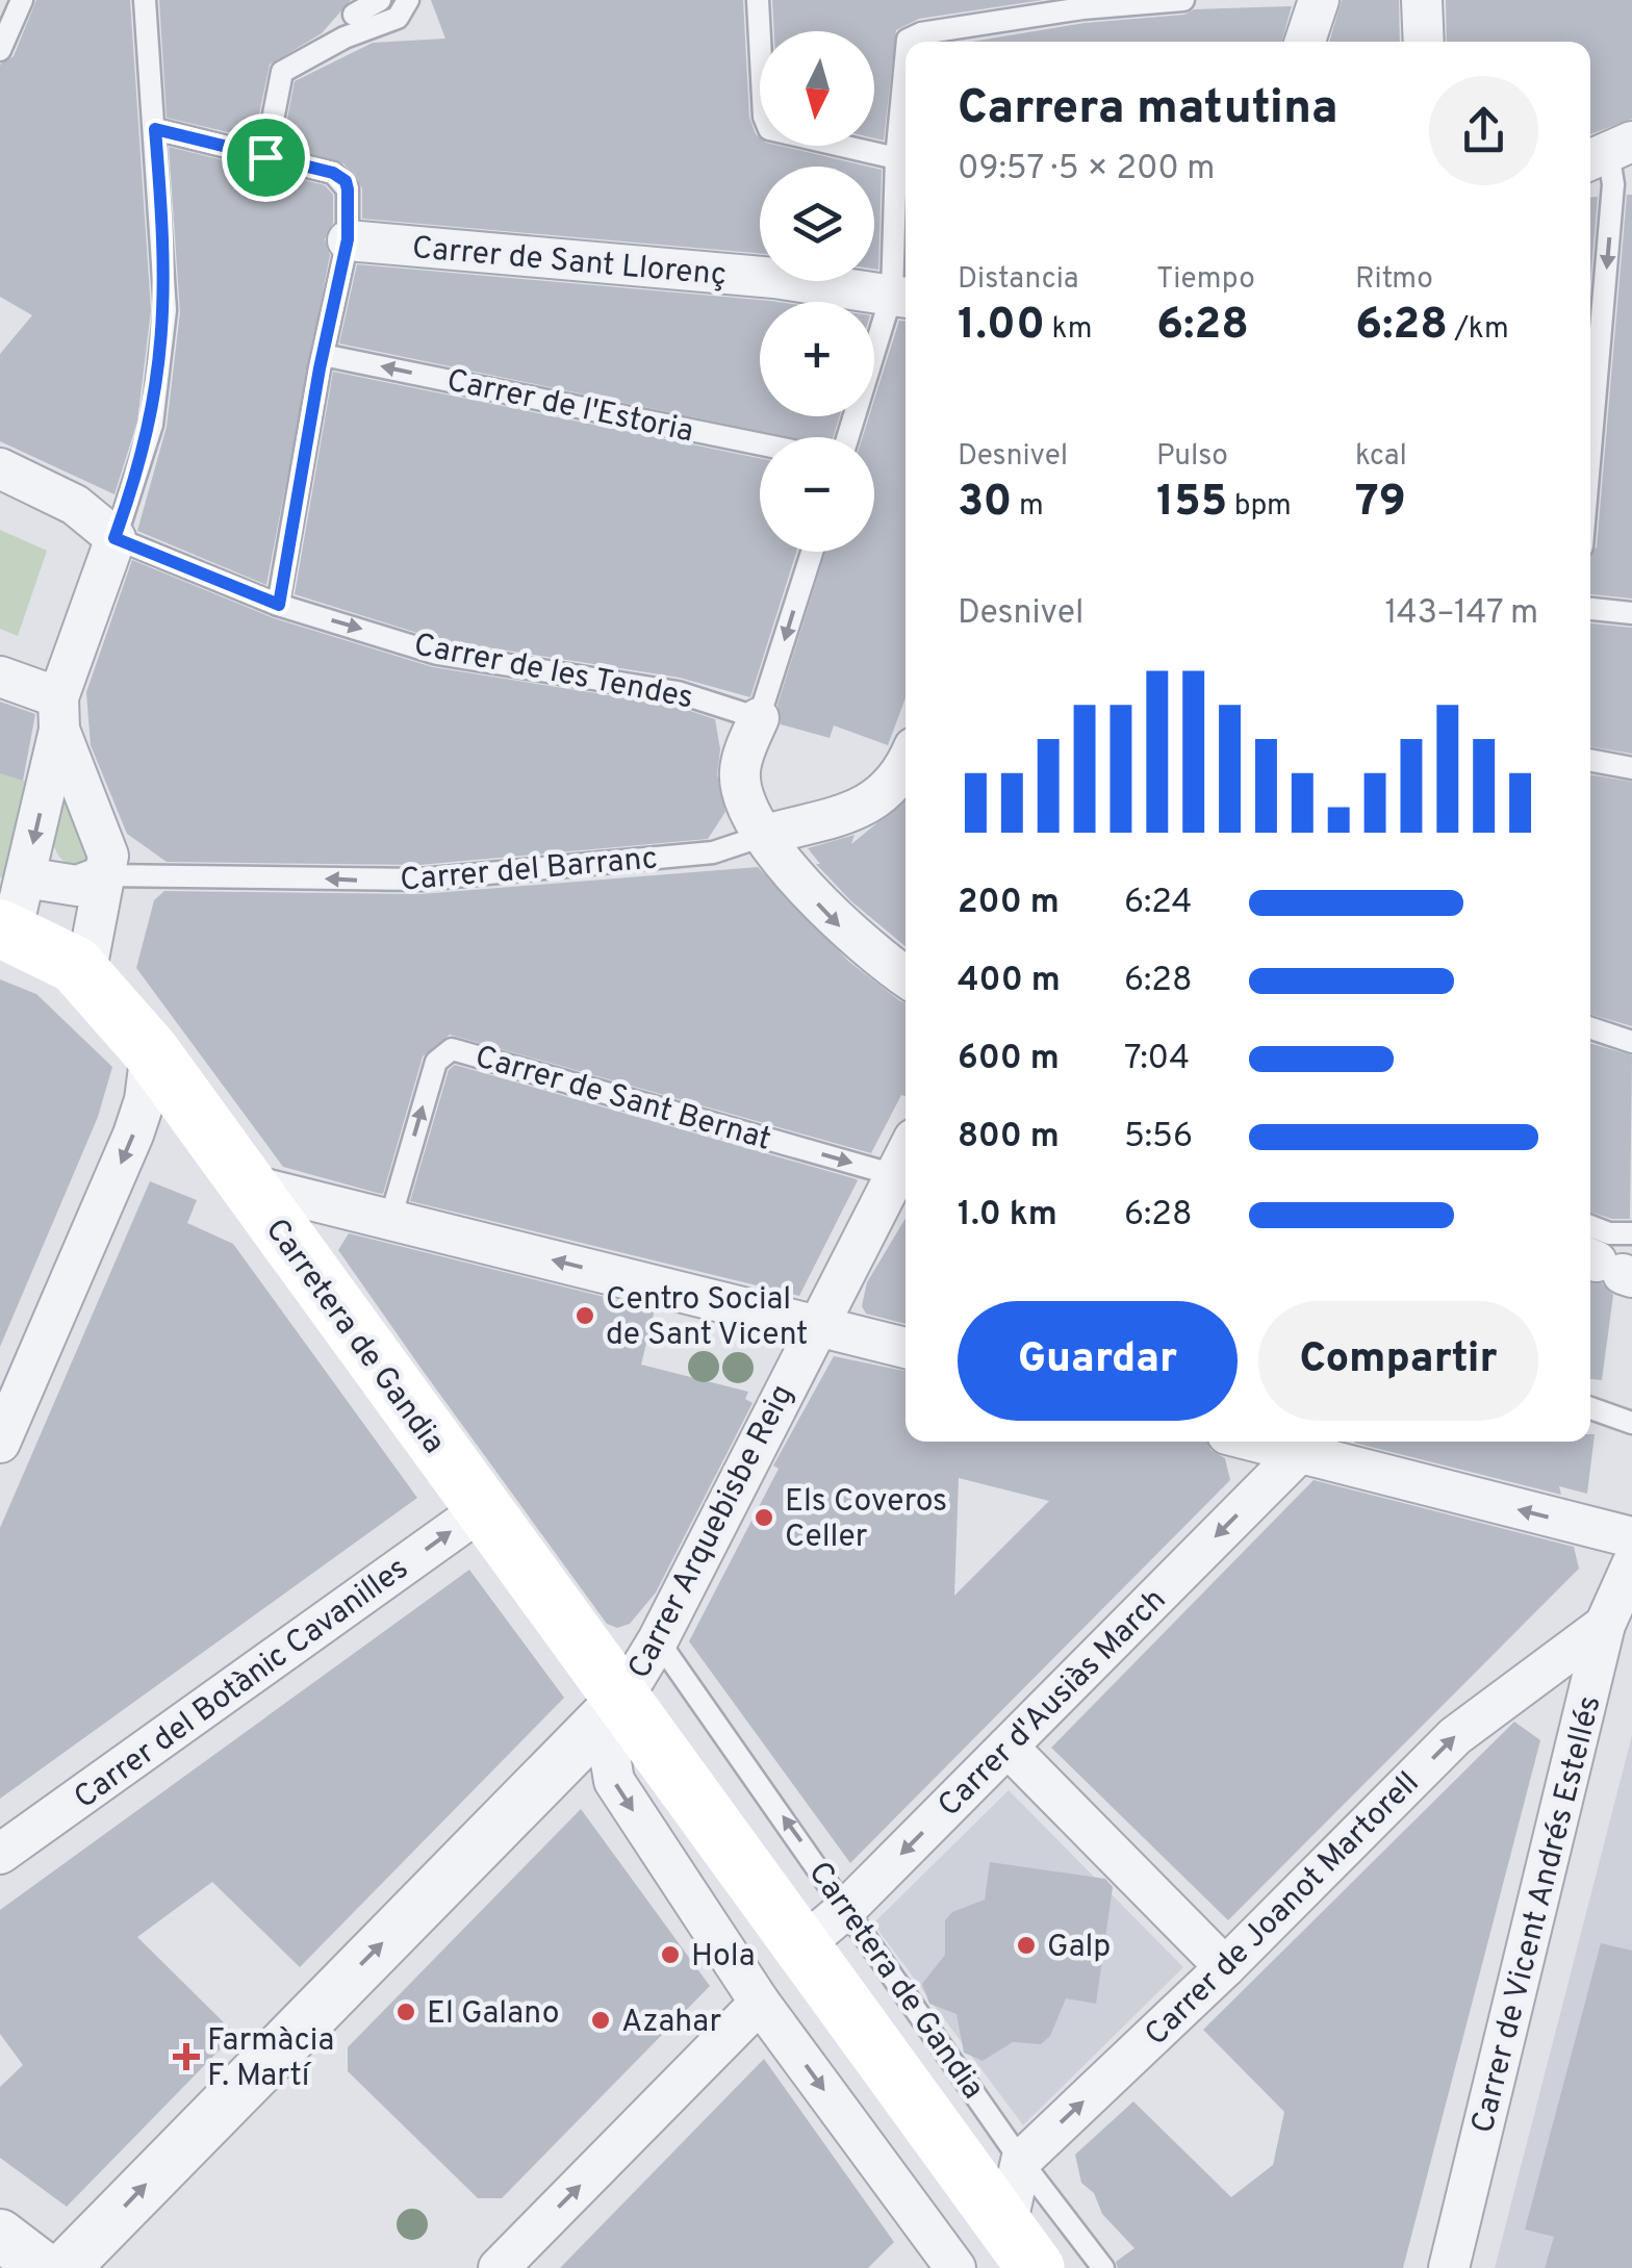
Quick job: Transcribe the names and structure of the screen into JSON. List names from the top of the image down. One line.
{"streets":{"main road":["Carretera de Gandia"],"street":["Carrer de Sant Llorenç","Carrer del Barranc","Carrer Arquebisbe Reig","Carrer del Botànic Cavanilles","Carrer d'Ausiàs March","Carrer de Joanot Martorell","Carrer de Vicent Andrés Estellés"],"lane":["Carrer de l'Estoria","Carrer de les Tendes","Carrer de Sant Bernat"]},"crossings":[["Carrer de Sant Bernat","Carrer Arquebisbe Reig"],["Carretera de Gandia","Carrer Arquebisbe Reig"],["Carretera de Gandia","Carrer del Botànic Cavanilles"],["Carretera de Gandia","Carrer d'Ausiàs March"],["Carretera de Gandia","Carrer de Joanot Martorell"],["Carrer de Joanot Martorell","Carrer de Vicent Andrés Estellés"]],"one_way":["Carrer de l'Estoria","Carrer de les Tendes","Carrer del Barranc","Carrer d'Ausiàs March","Carrer de Joanot Martorell"],"places":{"other":["Centro Social de Sant Vicent","Els Coveros Celler","Galp","Hola","El Galano","Azahar"],"health":["Farmàcia F. Martí"]},"north":"bottom","page":{"map_buttons":["+","−"],"heading":["Carrera matutina","09:57 · 5 × 200 m"],"stats":[["Distancia","1.00 km"],["Tiempo","6:28"],["Ritmo","6:28 /km"],["Desnivel","30 m"],["Pulso","155 bpm"],["kcal","79"]],"chart":["Desnivel","143–147 m"],"list":[{"name":"200 m","note":"6:24"},{"name":"400 m","note":"6:28"},{"name":"600 m","note":"7:04"},{"name":"800 m","note":"5:56"},{"name":"1.0 km","note":"6:28"}],"buttons":["Guardar","Compartir"]}}
